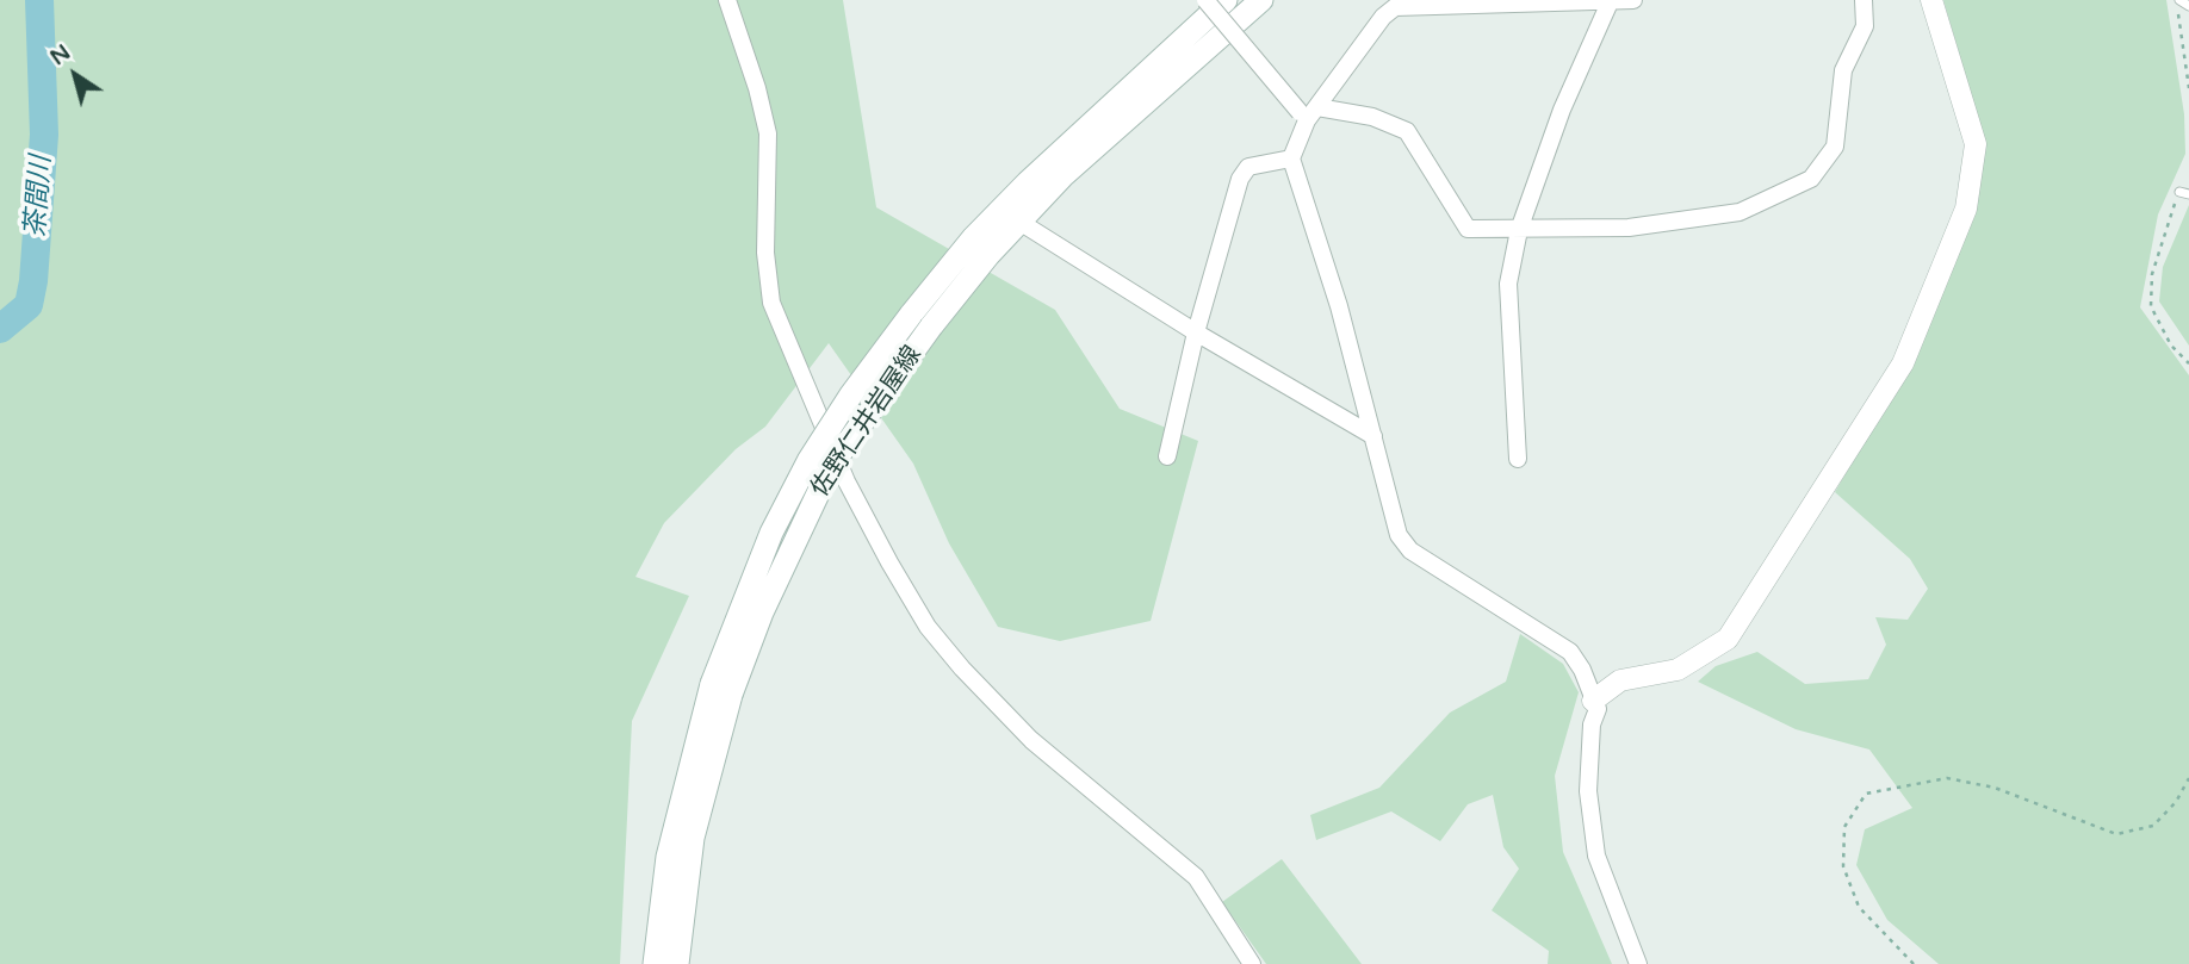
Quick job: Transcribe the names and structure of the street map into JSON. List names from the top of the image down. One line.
{"streets":{"main road":["佐野仁井岩屋線"]},"water":["茶間川"],"north":"top left"}
